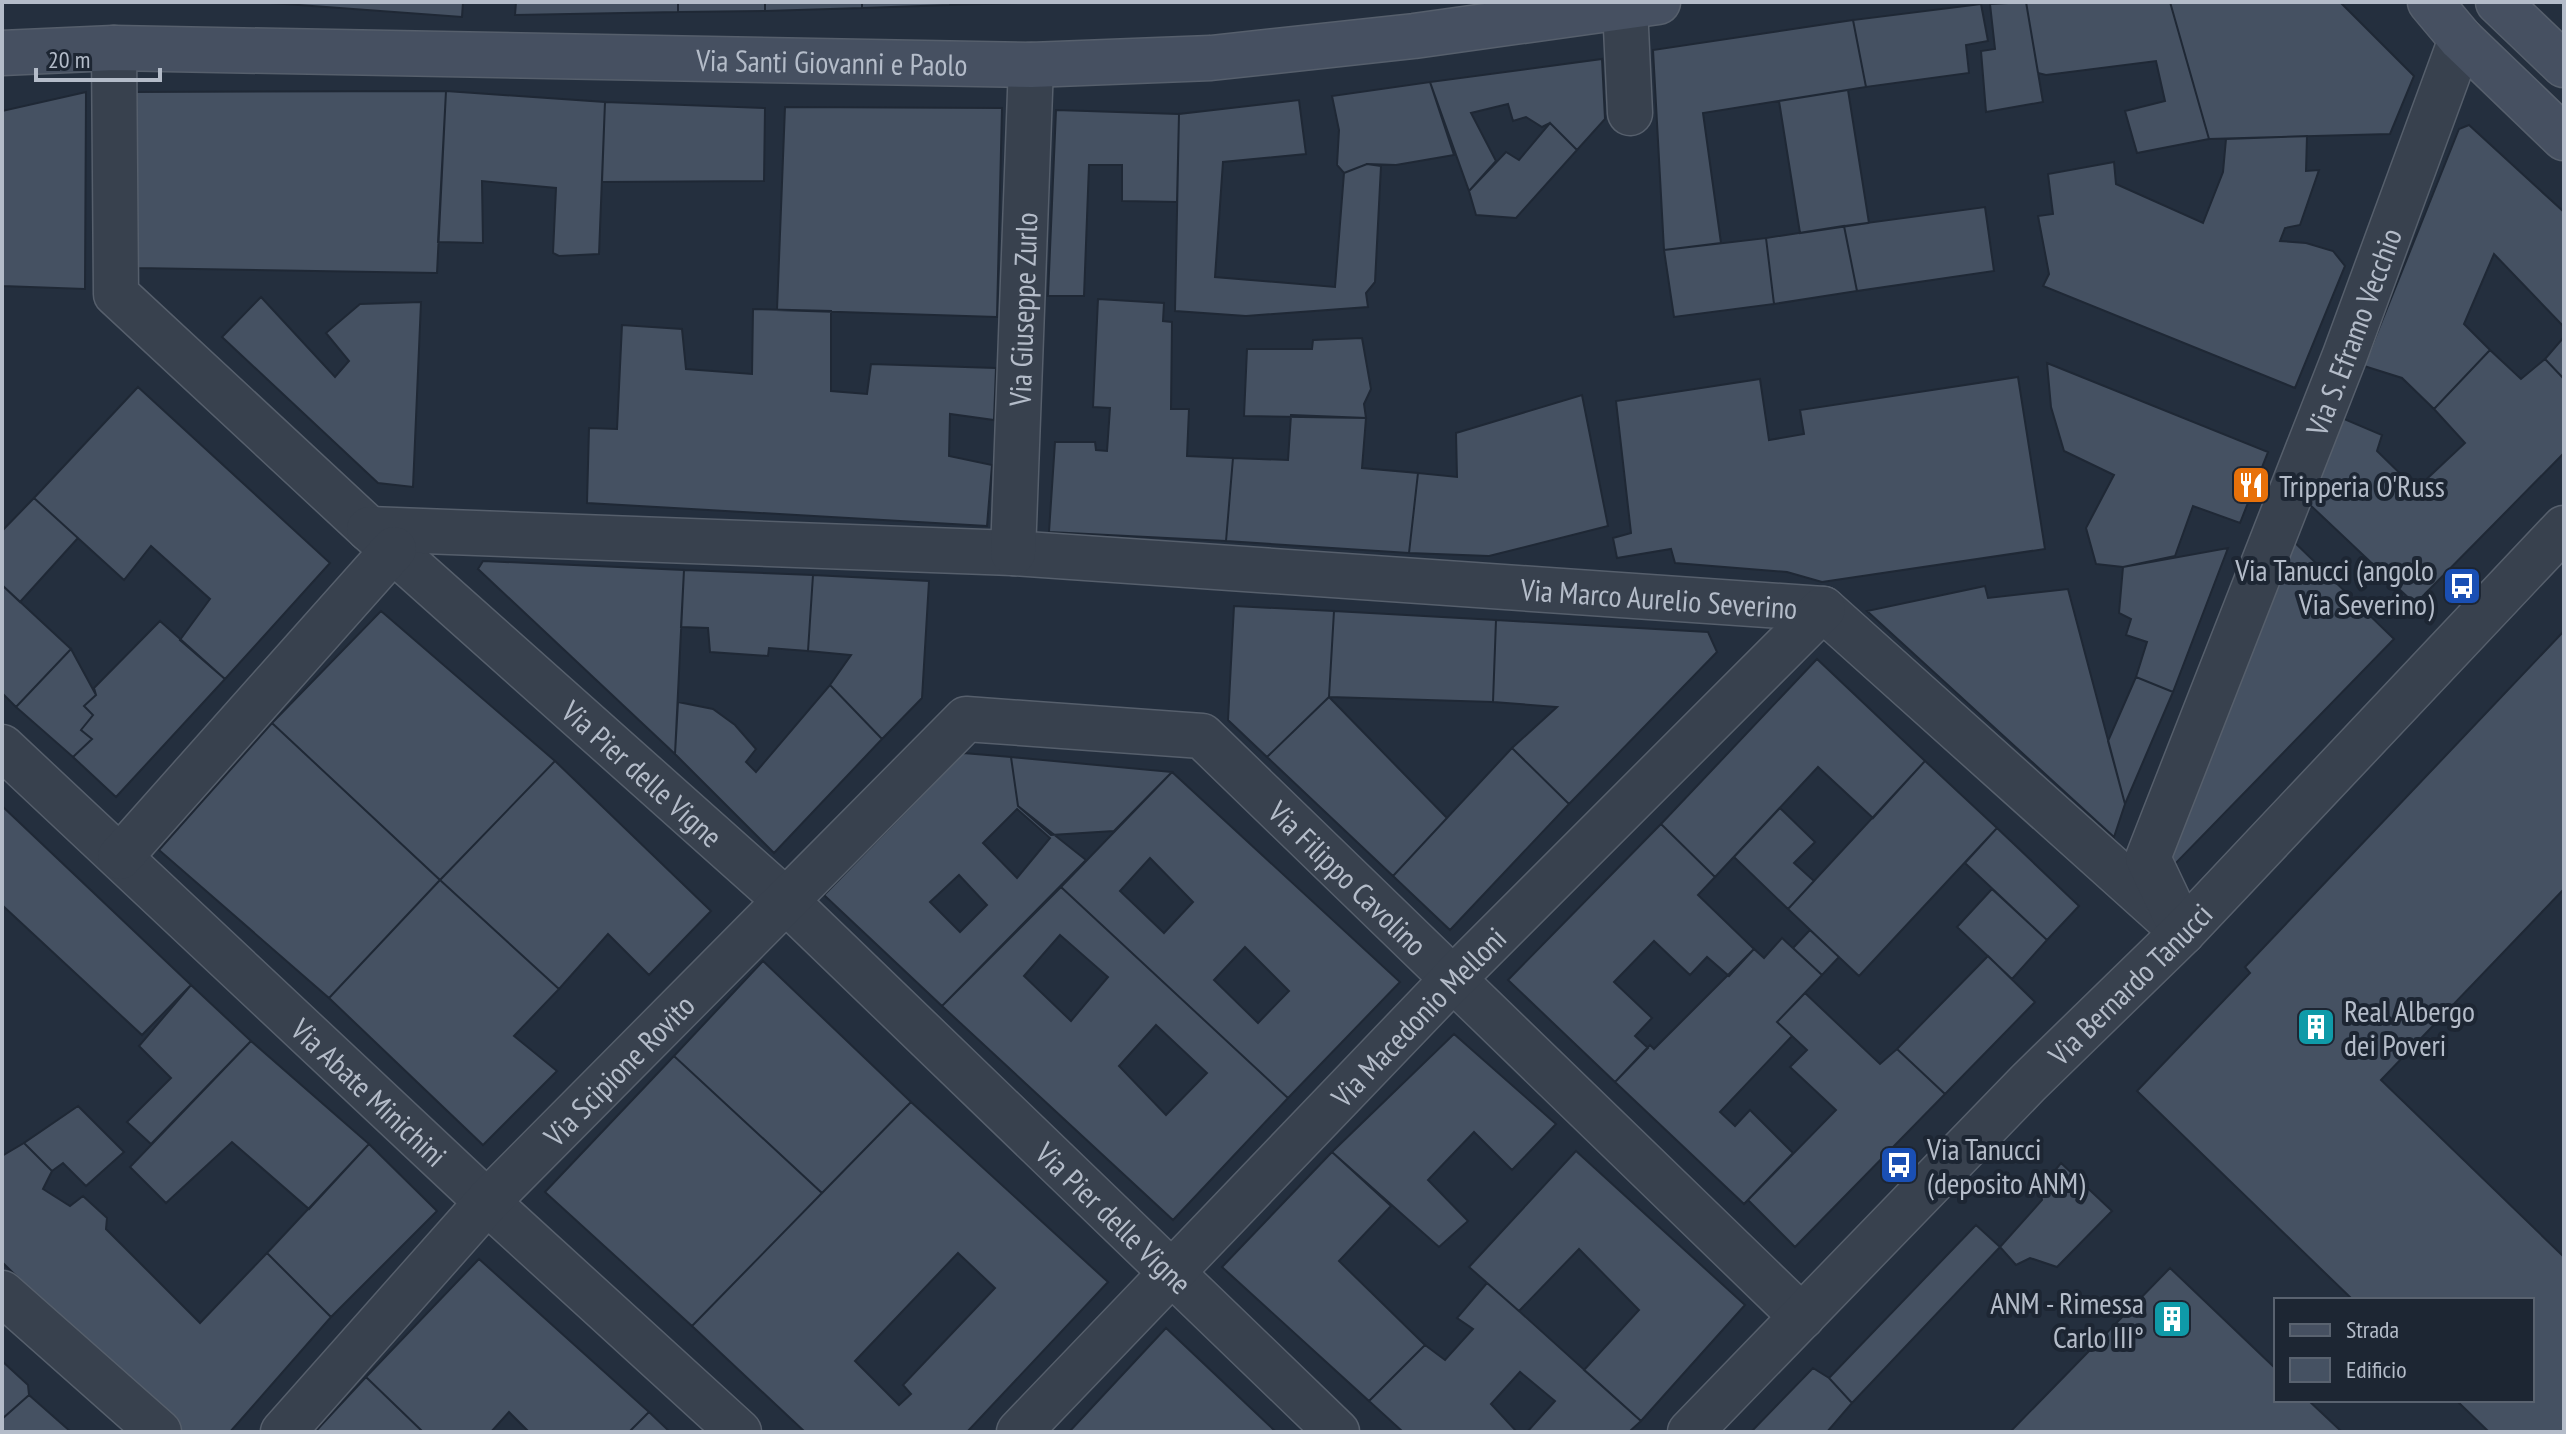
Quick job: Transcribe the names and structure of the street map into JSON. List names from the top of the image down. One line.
{"streets":{"main road":["Via Santi Giovanni e Paolo"],"street":["Via Giuseppe Zurlo","Via S. Eframo Vecchio","Via Marco Aurelio Severino","Via Pier delle Vigne","Via Filippo Cavolino","Via Bernardo Tanucci","Via Macedonio Melloni","Via Scipione Rovito","Via Abate Minichini"]},"crossings":[["Via Santi Giovanni e Paolo","Via Giuseppe Zurlo"],["Via Santi Giovanni e Paolo","Via Pier delle Vigne"],["Via Giuseppe Zurlo","Via Marco Aurelio Severino"],["Via S. Eframo Vecchio","Via Marco Aurelio Severino"],["Via S. Eframo Vecchio","Via Bernardo Tanucci"],["Via Marco Aurelio Severino","Via Pier delle Vigne"],["Via Marco Aurelio Severino","Via Bernardo Tanucci"],["Via Marco Aurelio Severino","Via Macedonio Melloni"],["Via Pier delle Vigne","Via Macedonio Melloni"],["Via Pier delle Vigne","Via Scipione Rovito"],["Via Filippo Cavolino","Via Bernardo Tanucci"],["Via Filippo Cavolino","Via Macedonio Melloni"],["Via Filippo Cavolino","Via Scipione Rovito"],["Via Scipione Rovito","Via Abate Minichini"]],"places":{"restaurant":["Tripperia O'Russ"],"bus stop":["Via Tanucci (angolo Via Severino)","Via Tanucci (deposito ANM)"],"building":["Real Albergo dei Poveri","ANM - Rimessa Carlo III°"]},"legend":["Strada","Edificio"],"scale_bar":"20 m"}
